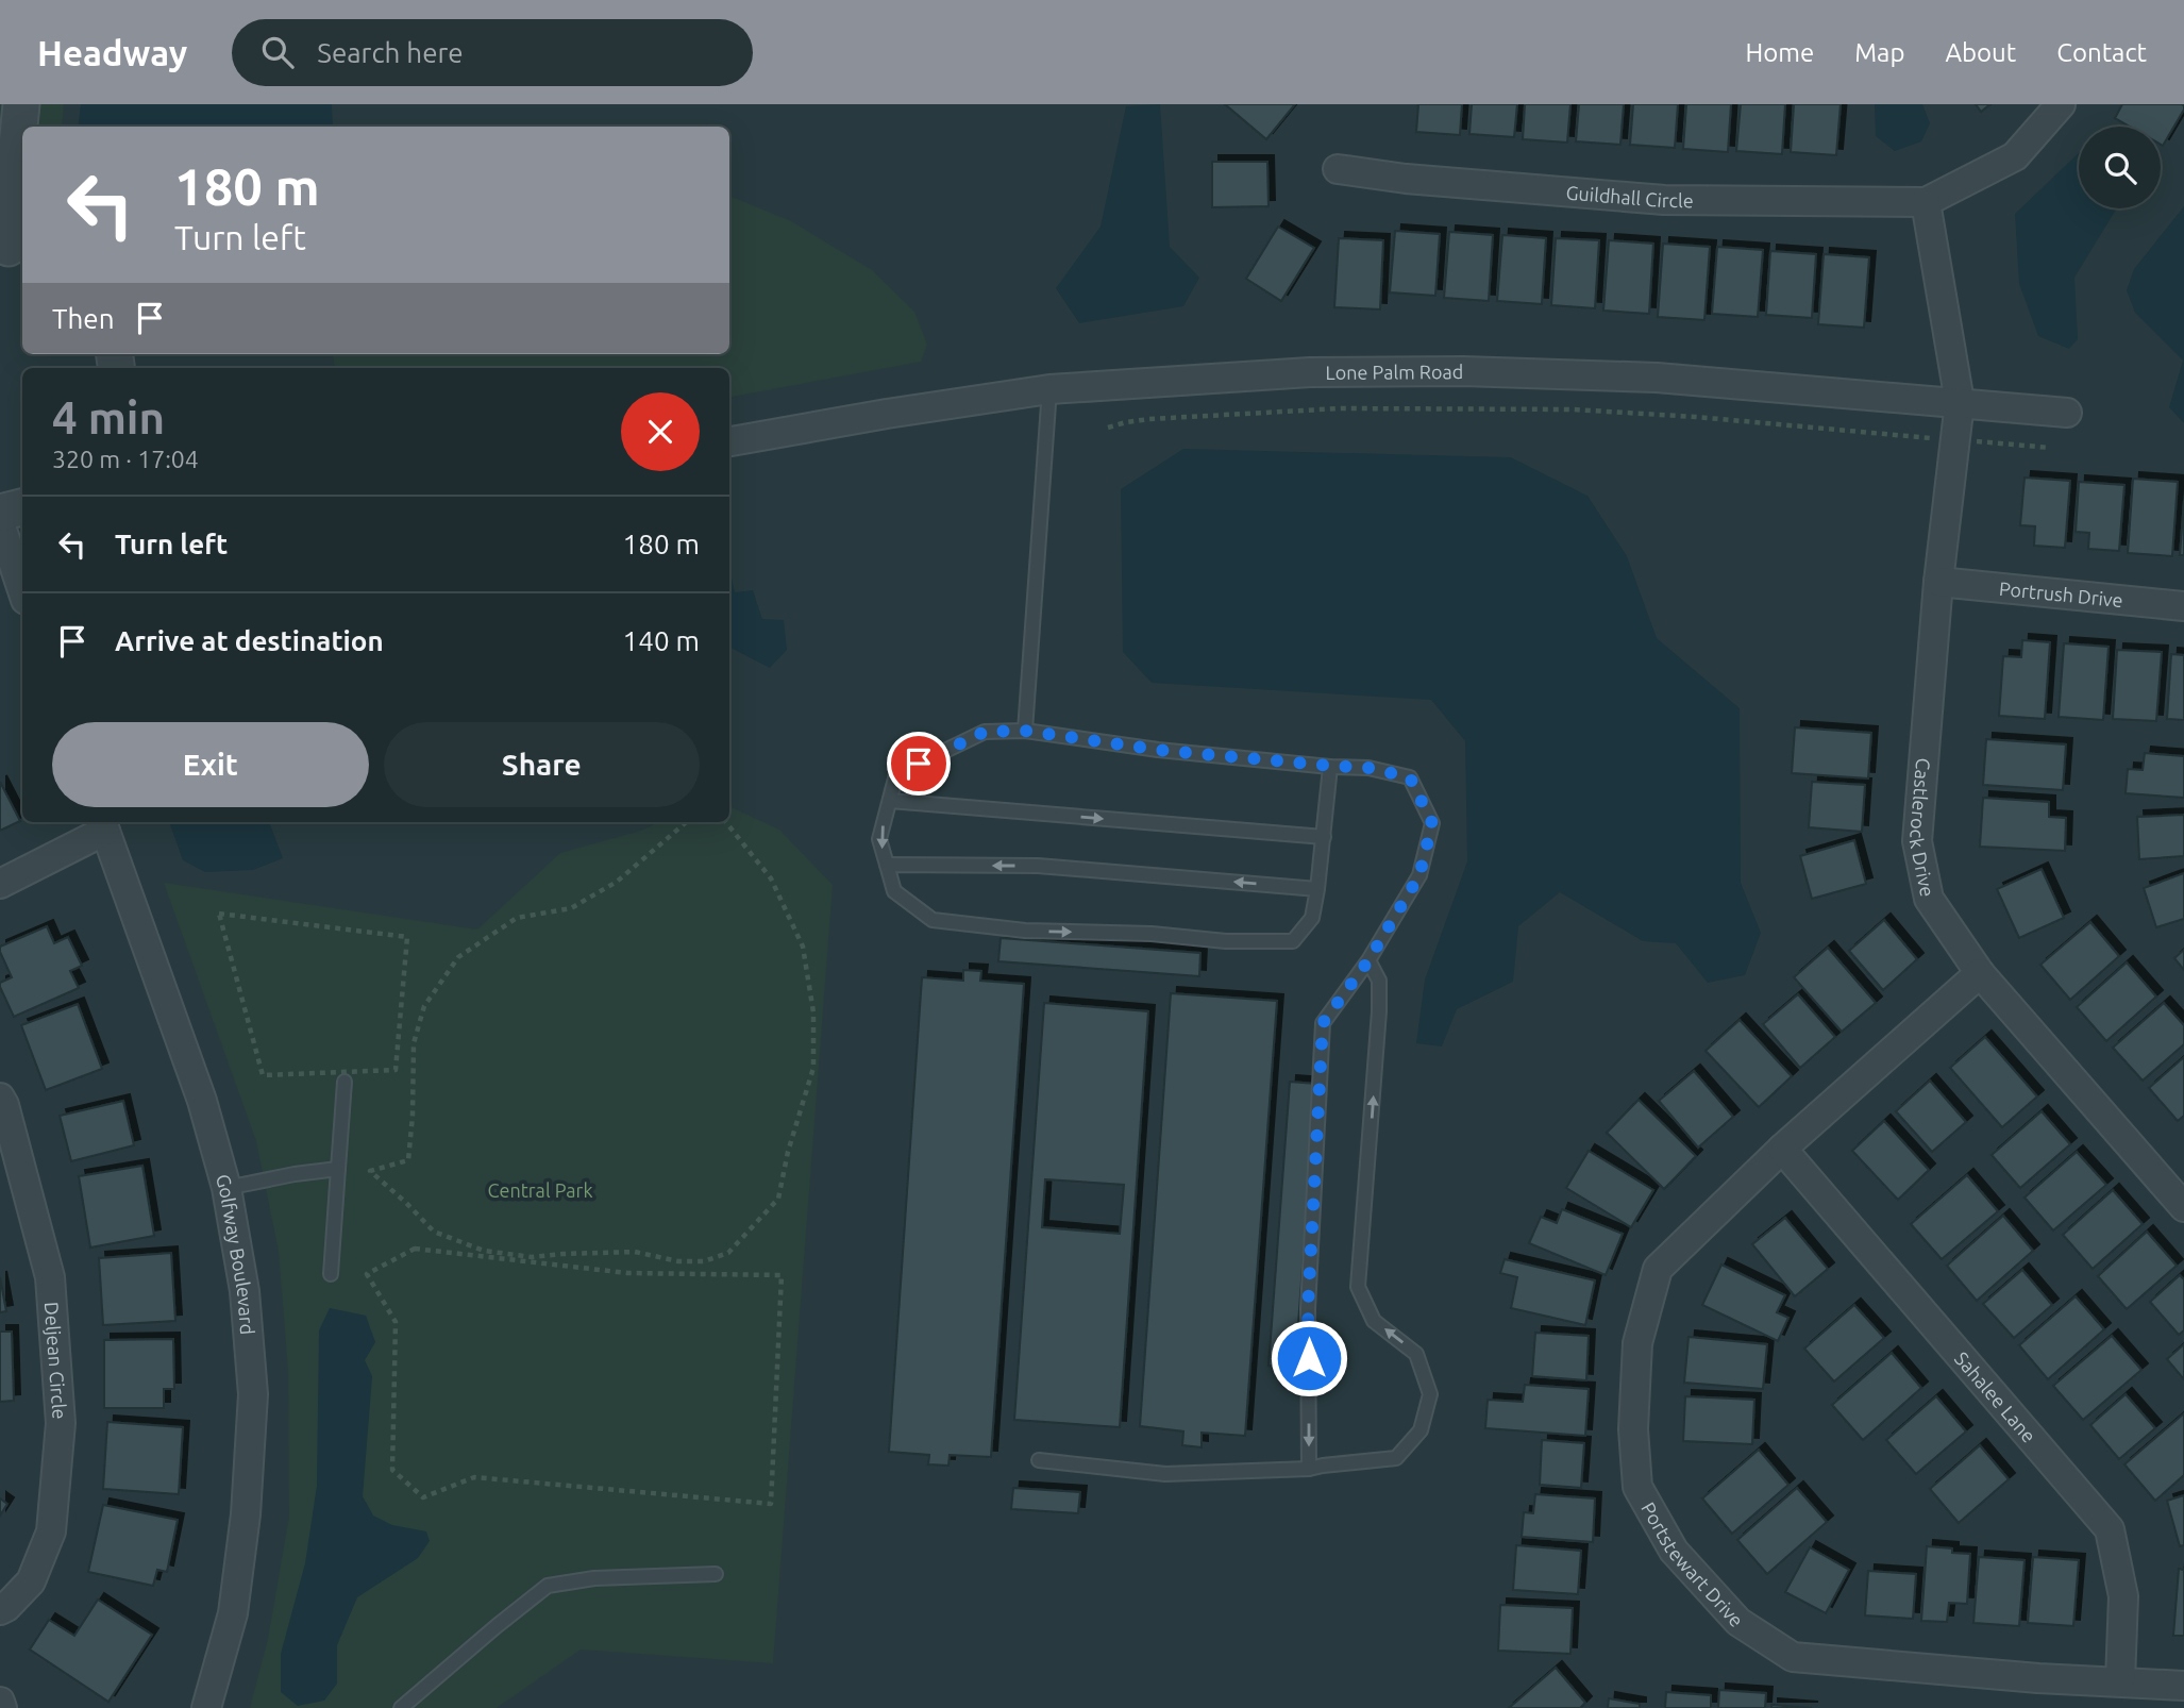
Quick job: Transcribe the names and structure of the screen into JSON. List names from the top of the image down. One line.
{"streets":{"street":["Guildhall Circle","Lone Palm Road","Portrush Drive","Castlerock Drive","Golfway Boulevard","Deljean Circle","Sahalee Lane","Portstewart Drive"]},"crossings":[["Lone Palm Road","Castlerock Drive"],["Portrush Drive","Castlerock Drive"],["Castlerock Drive","Portstewart Drive"],["Sahalee Lane","Portstewart Drive"]],"parks":["Central Park"],"page":{"header":"Headway","search":"Search here","nav":["Home","Map","About","Contact"],"turn":["180 m","Turn left"],"then":"Then","heading":["4 min","320 m · 17:04"],"list":[{"name":"Turn left","value":"180 m"},{"name":"Arrive at destination","value":"140 m"}],"buttons":["Exit","Share"]}}
